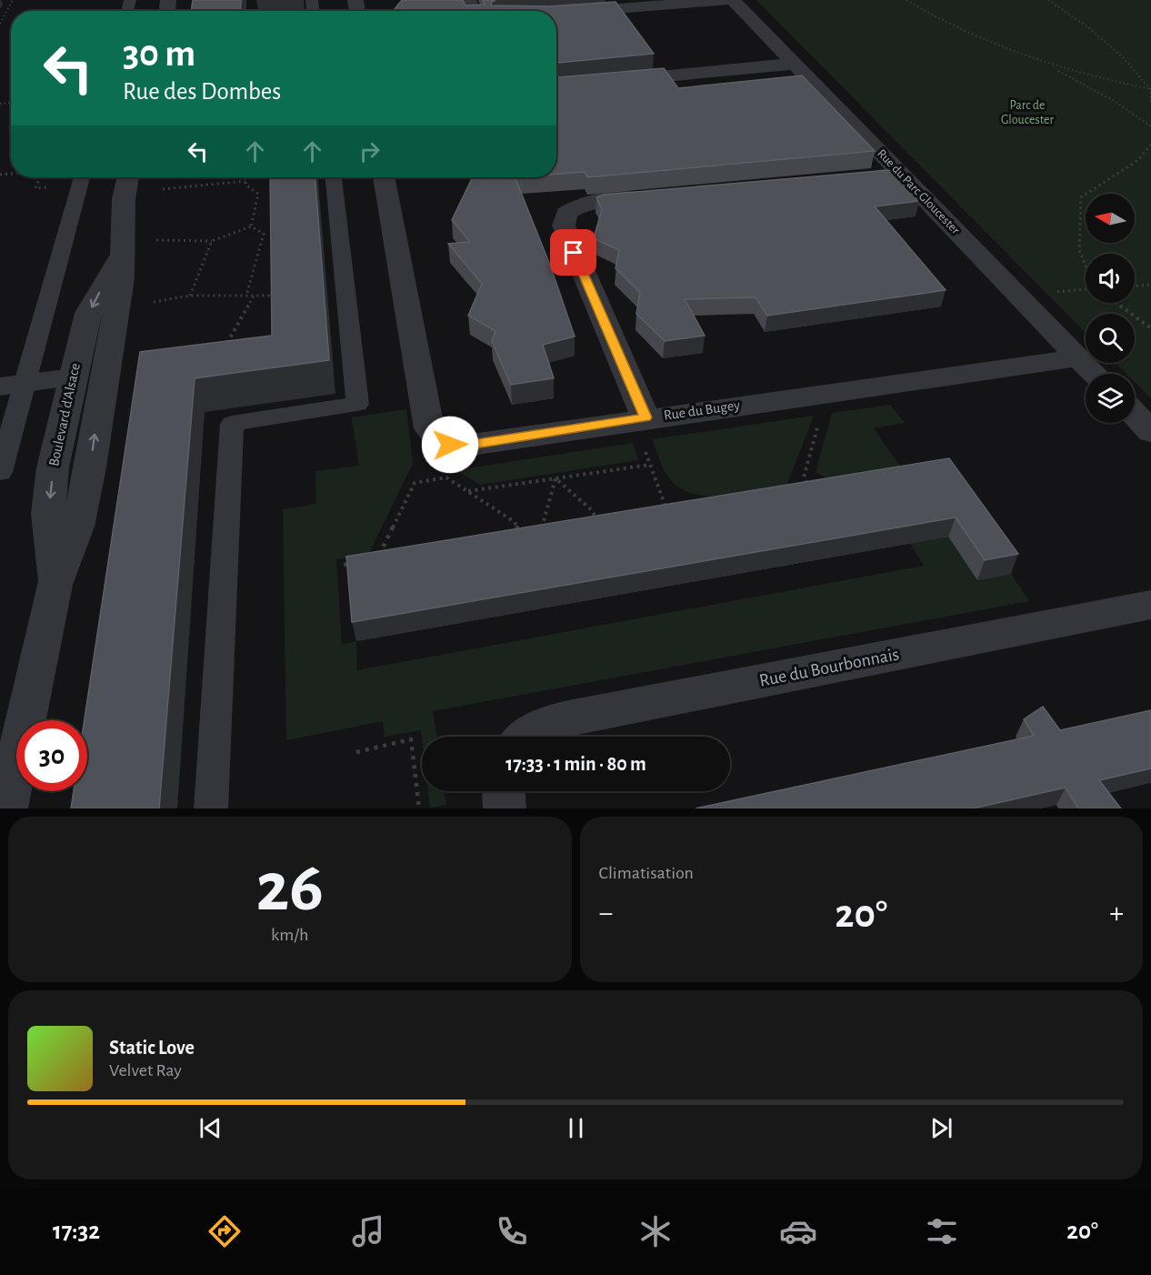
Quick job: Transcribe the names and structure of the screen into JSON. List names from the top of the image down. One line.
{"streets":{"street":["Rue du Parc Gloucester","Rue du Bugey","Boulevard d'Alsace","Rue du Bourbonnais"]},"crossings":[["Rue du Parc Gloucester","Rue du Bugey"]],"parks":["Parc de Gloucester"],"north":"left","page":{"turn":["30 m","Rue des Dombes"],"limit":"30","trip":"17:33 · 1 min · 80 m","tile":[["26","km/h"],"Climatisation"],"heat":["−","20°","+"],"song":["Static Love","Velvet Ray"],"tabs":["17:32","20°"]}}
